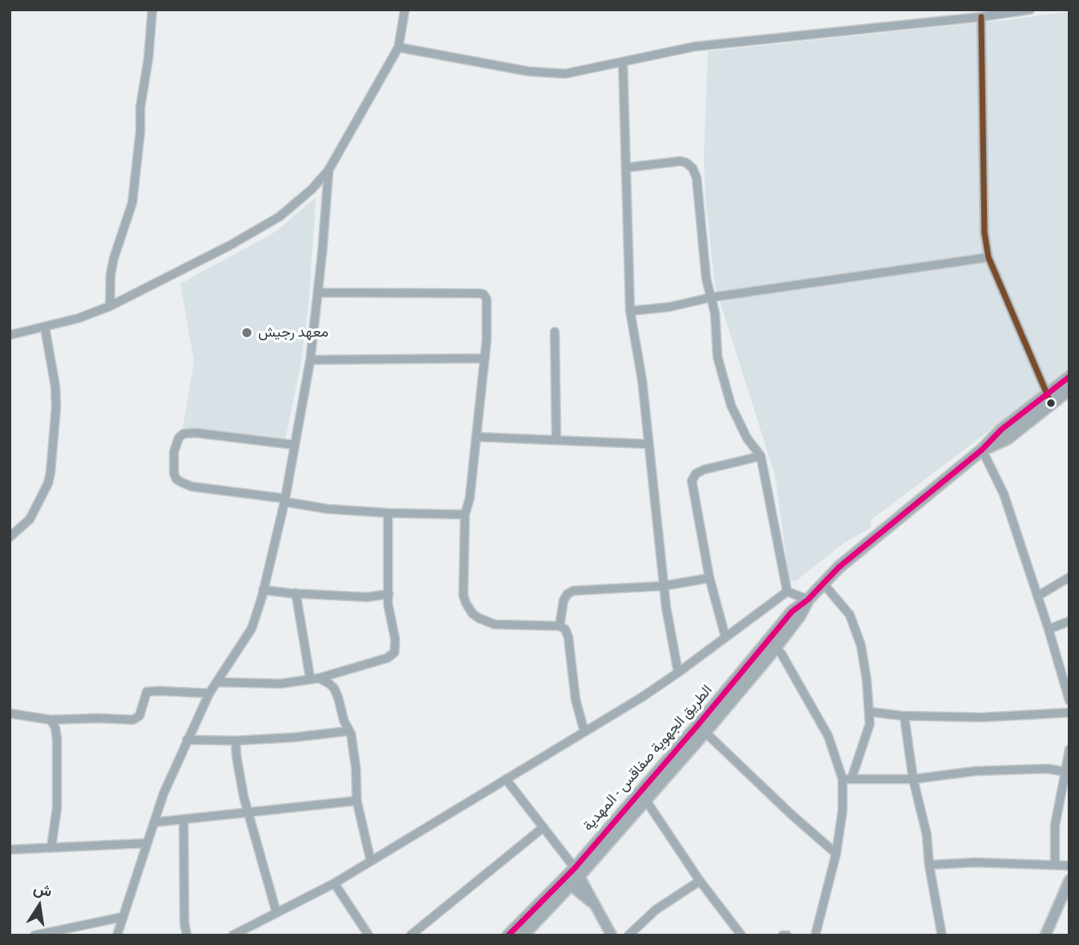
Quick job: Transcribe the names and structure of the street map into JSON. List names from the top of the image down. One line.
{"streets":{"main road":["الطريق الجهوية صفاقس - المهدية"]},"places":["معهد رجيش"],"north":"top"}
